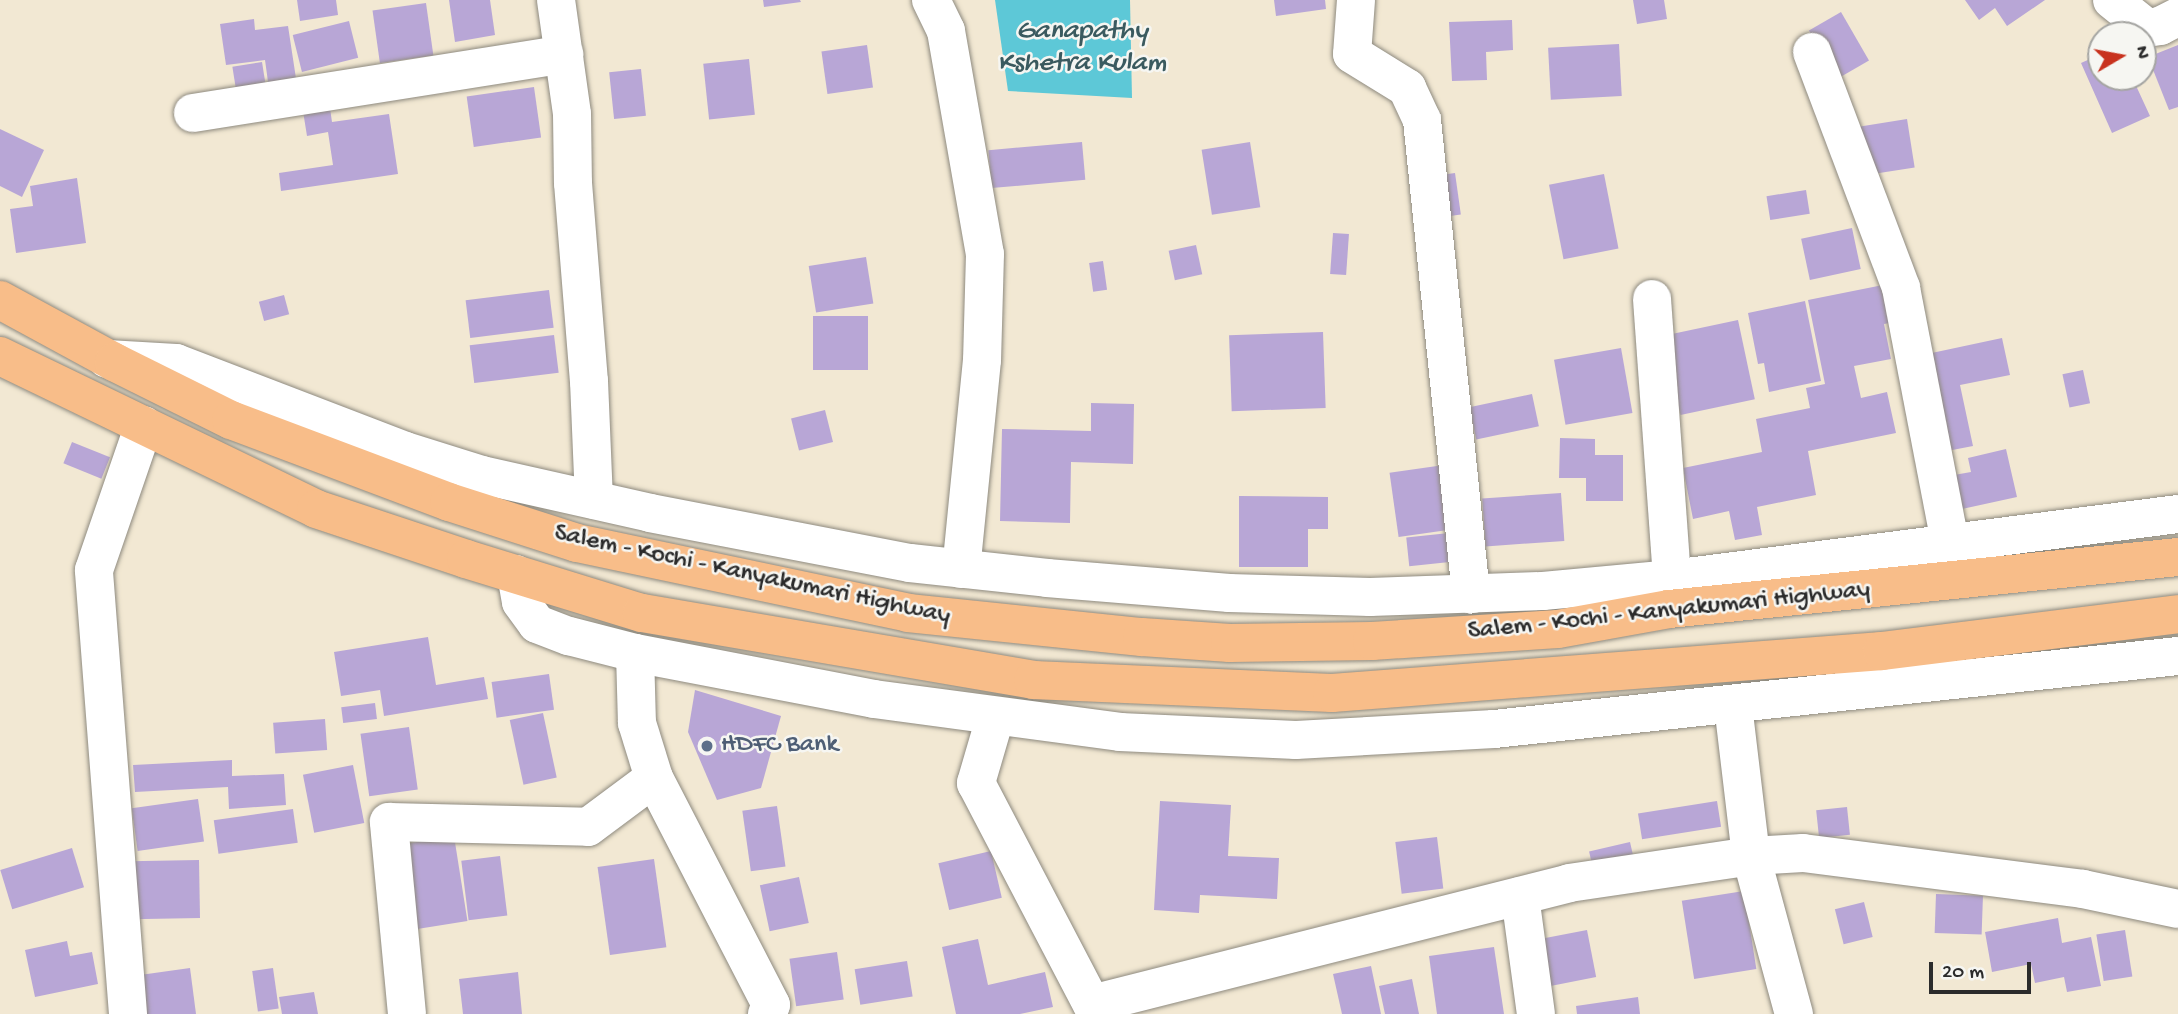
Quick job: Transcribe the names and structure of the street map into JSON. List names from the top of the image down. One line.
{"streets":{"highway":["Salem - Kochi - Kanyakumari Highway"]},"water":["Ganapathy Kshetra Kulam"],"places":["HDFC Bank"],"scale_bar":"20 m","north":"right"}
